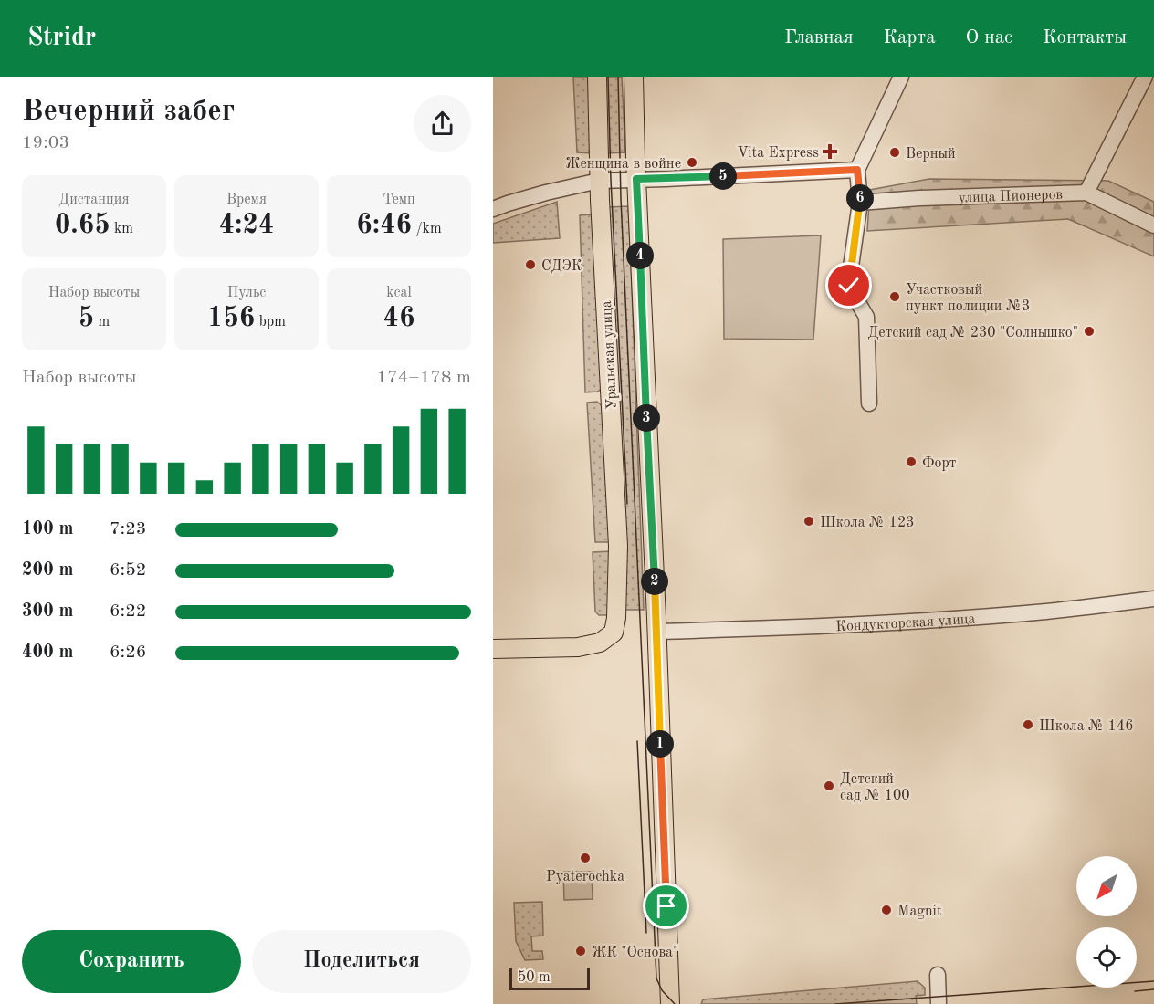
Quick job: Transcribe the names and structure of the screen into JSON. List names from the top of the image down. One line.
{"streets":{"main road":["Уральская улица"],"street":["улица Пионеров","Кондукторская улица"]},"places":{"health":["Vita Express"],"other":["Верный","Женщина в войне","СДЭК","Участковый пункт полиции №3","Детский сад № 230 \"Солнышко\"","Форт","Школа № 123","Школа № 146","Детский сад № 100","Pyaterochka","Magnit","ЖК \"Основа\""]},"scale_bar":"50 m","north":"bottom left","page":{"header":"Stridr","nav":["Главная","Карта","О нас","Контакты"],"heading":["Вечерний забег","19:03"],"pins":["5","6","4","3","2","1"],"stats":[["Дистанция","0.65 km"],["Время","4:24"],["Темп","6:46 /km"],["Набор высоты","5 m"],["Пульс","156 bpm"],["kcal","46"]],"chart":["Набор высоты","174–178 m"],"list":[{"name":"100 m","note":"7:23"},{"name":"200 m","note":"6:52"},{"name":"300 m","note":"6:22"},{"name":"400 m","note":"6:26"}],"buttons":["Сохранить","Поделиться"],"scale":"50 m"}}
